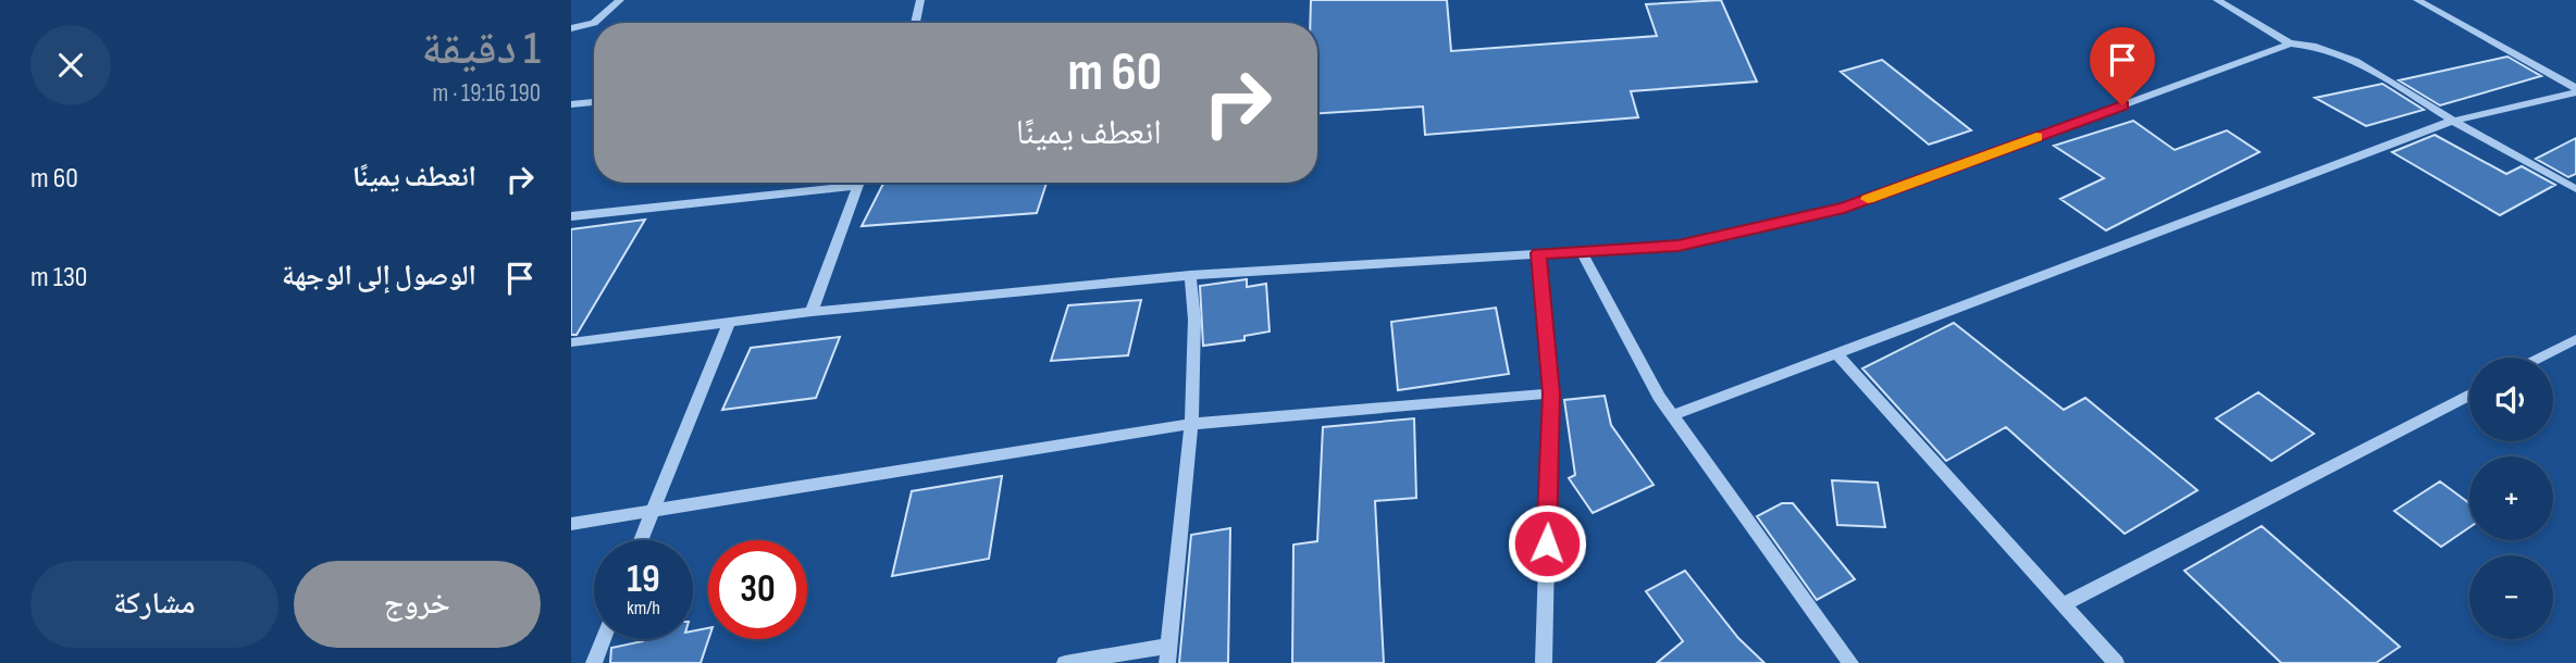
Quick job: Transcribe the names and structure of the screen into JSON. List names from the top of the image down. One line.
{"page":{"heading":["1 دقيقة","190 m · 19:16"],"turn":["60 m","انعطف يمينًا"],"list":[{"name":"انعطف يمينًا","value":"60 m"},{"name":"الوصول إلى الوجهة","value":"130 m"}],"map_buttons":["+","−"],"speed":"19 km/h","limit":"30","buttons":["خروج","مشاركة"]}}
